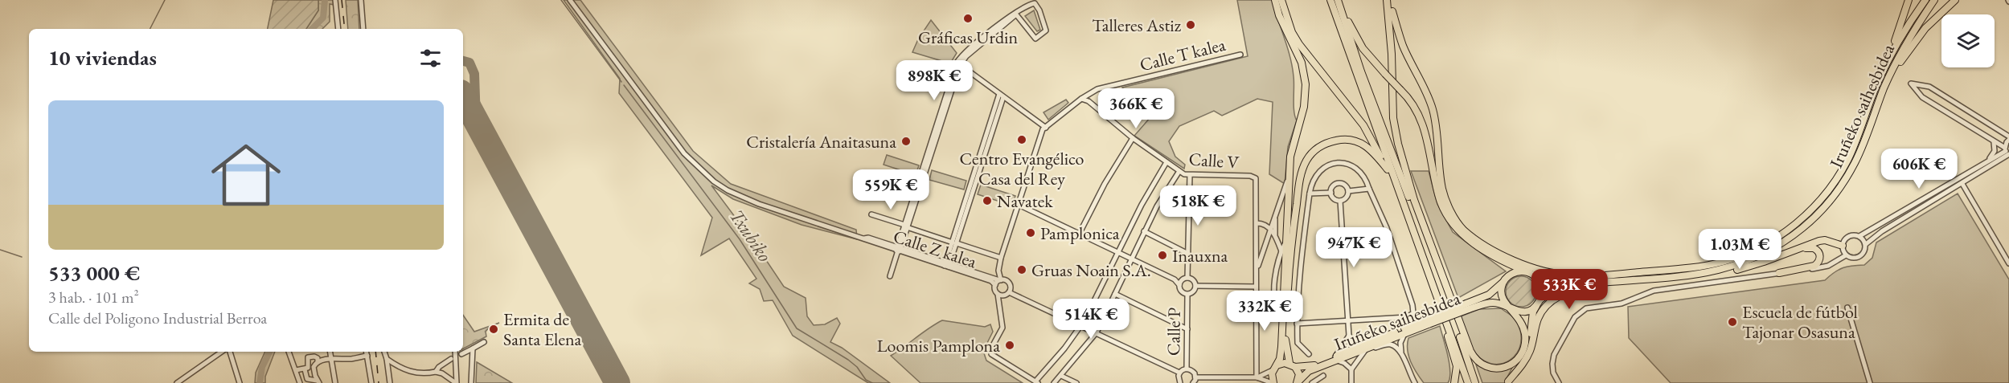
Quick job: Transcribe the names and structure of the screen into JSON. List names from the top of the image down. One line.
{"streets":{"highway":["Iruñeko saihesbidea"],"street":["Calle T kalea","Calle V","Calle Z kalea","Calle P"]},"crossings":[["Calle T kalea","Calle V"],["Calle T kalea","Calle Z kalea"]],"water":["Txubiko"],"places":["Gráficas Urdin","Talleres Astiz","Centro Evangélico Casa del Rey","Cristalería Anaitasuna","Navatek","Pamplonica","Inauxna","Gruas Noain S.A.","Escuela de fútbol Tajonar Osasuna","Ermita de Santa Elena","Loomis Pamplona"],"page":{"heading":"10 viviendas","price":["898K €","366K €","606K €","559K €","518K €","947K €","1.03M €","533K €","332K €","514K €"],"list":[{"name":"533 000 €","note":"3 hab. · 101 m² · Calle del Poligono Industrial Berroa"}]}}
